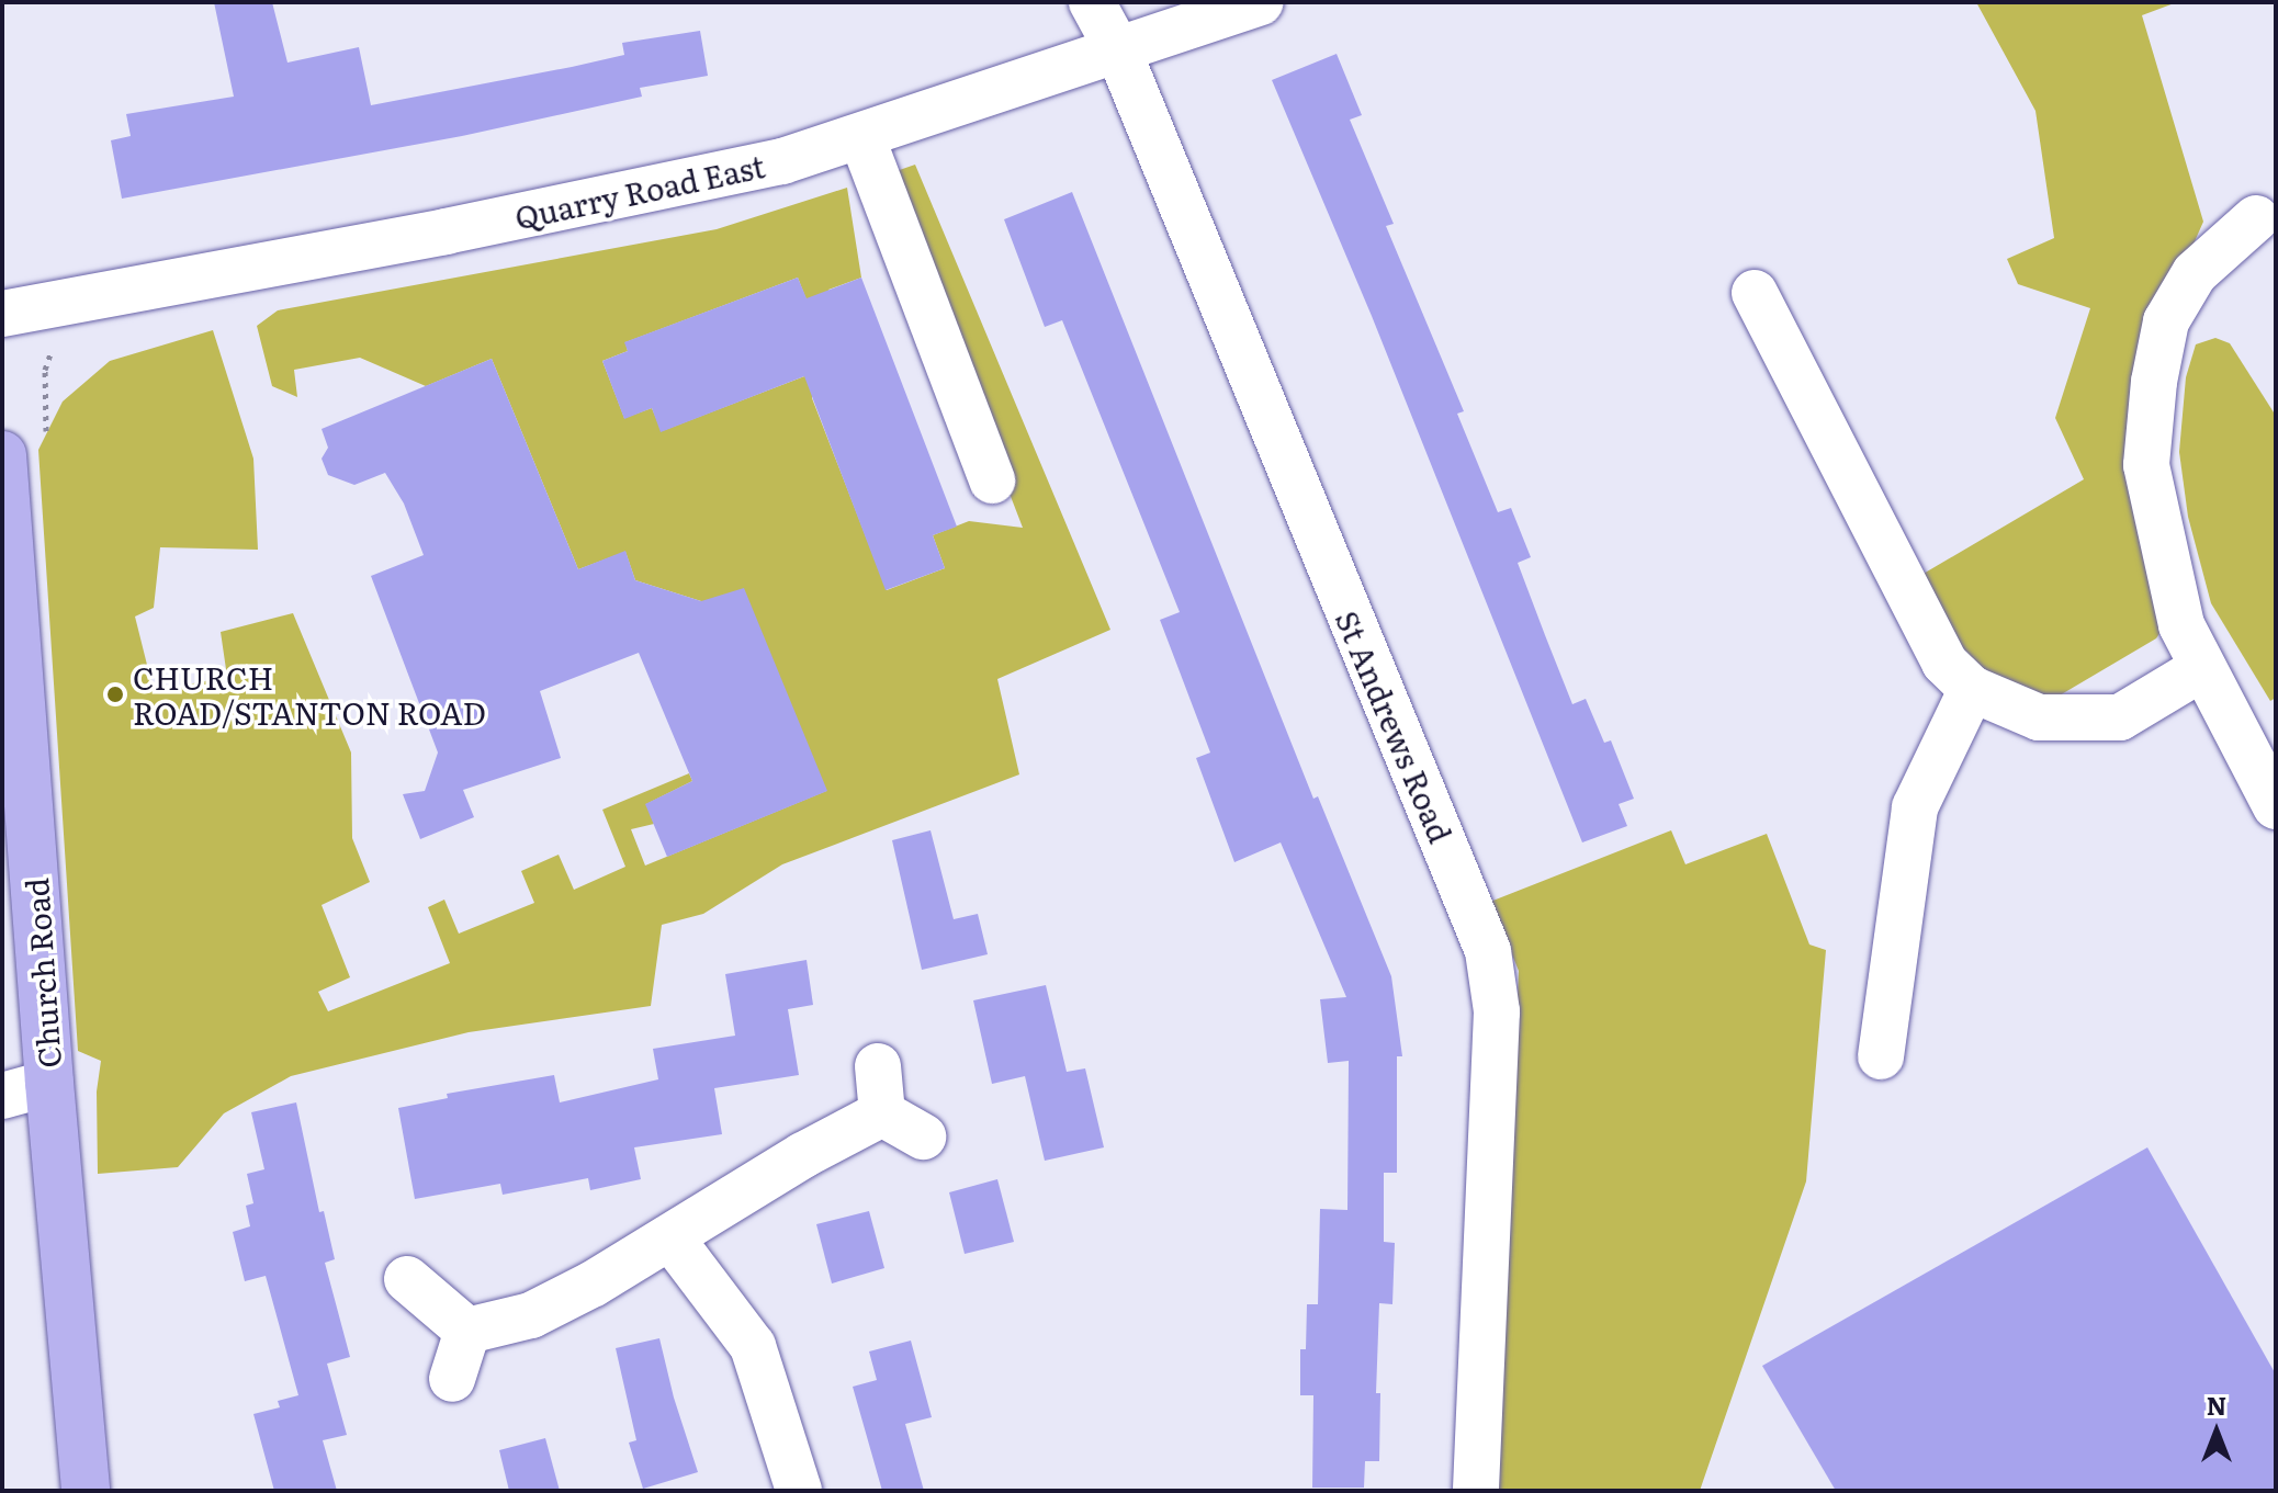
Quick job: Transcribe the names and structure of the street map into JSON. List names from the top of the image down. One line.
{"streets":{"main road":["Church Road"],"street":["Quarry Road East","St Andrews Road"]},"crossings":[["Quarry Road East","St Andrews Road"]],"places":["CHURCH ROAD/STANTON ROAD"],"north":"top"}
